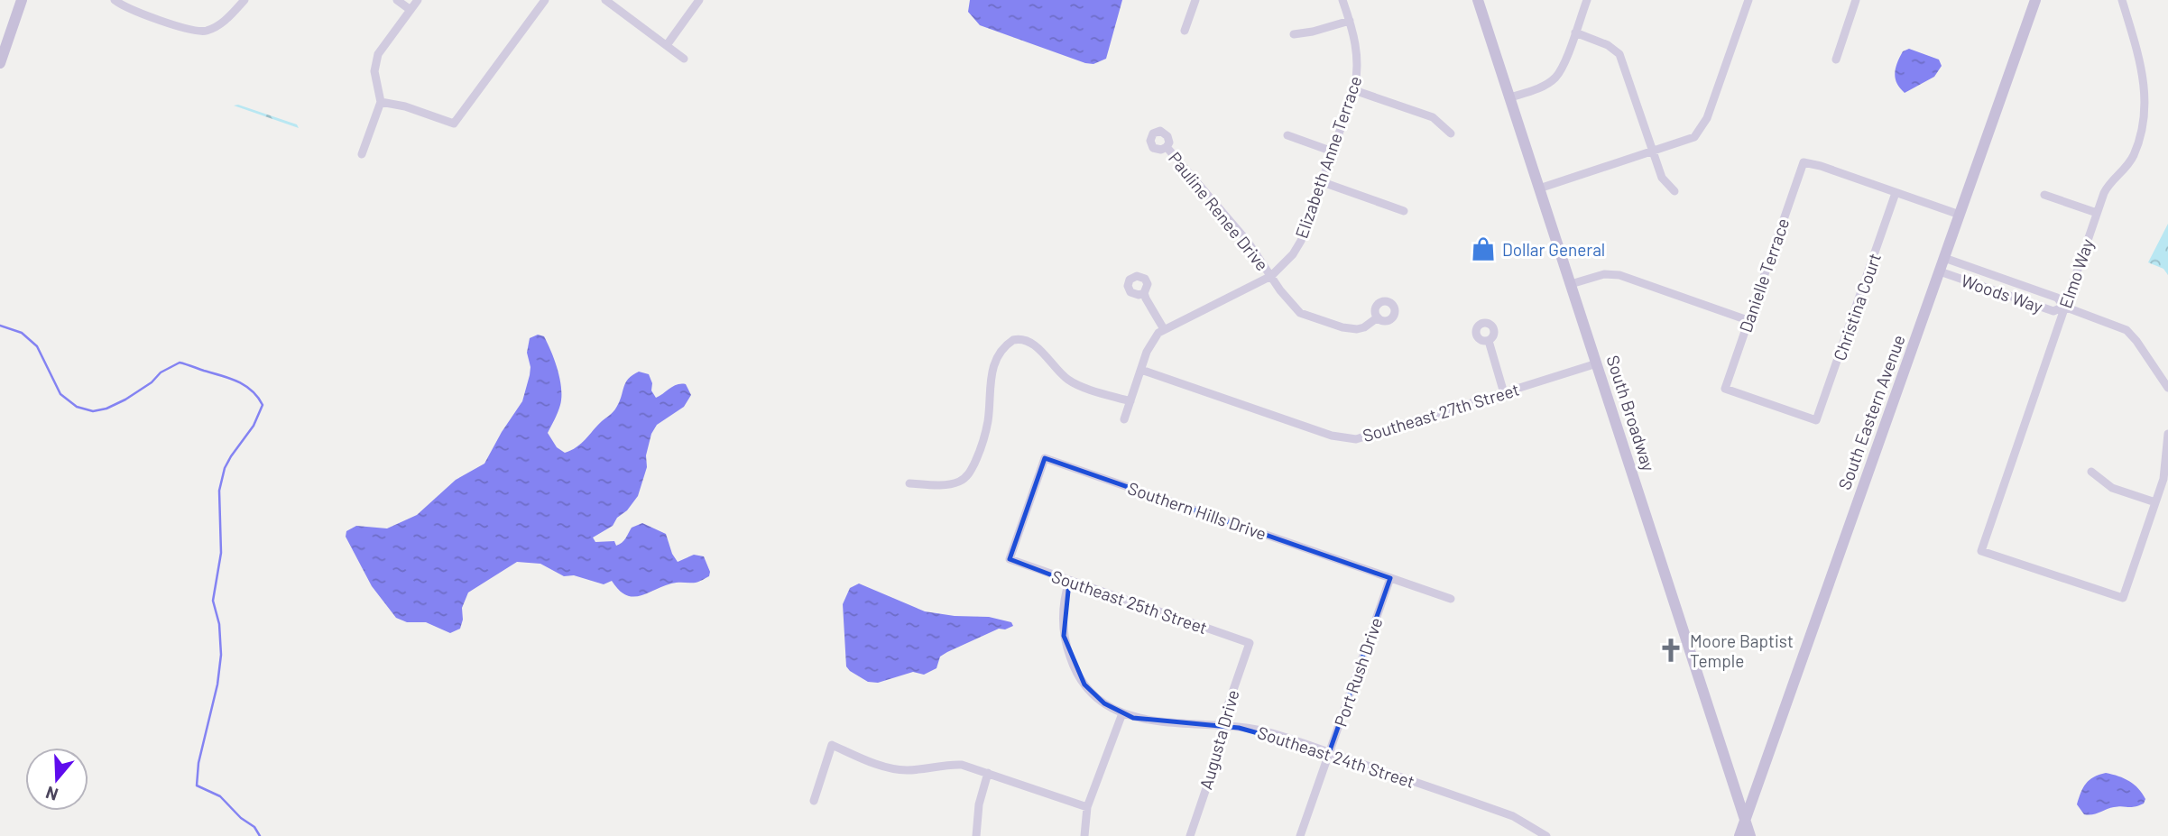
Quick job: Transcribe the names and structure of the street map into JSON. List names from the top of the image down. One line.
{"streets":{"street":["Elizabeth Anne Terrace","Pauline Renee Drive","Elmo Way","Danielle Terrace","Woods Way","Christina Court","Southeast 27th Street","South Eastern Avenue","South Broadway","Southern Hills Drive","Southeast 25th Street","Port Rush Drive","Augusta Drive","Southeast 24th Street"]},"crossings":[["Elizabeth Anne Terrace","Pauline Renee Drive"],["Elmo Way","Woods Way"],["Danielle Terrace","Christina Court"],["Woods Way","South Eastern Avenue"],["Southeast 27th Street","South Broadway"],["South Eastern Avenue","South Broadway"],["Southern Hills Drive","Southeast 25th Street"],["Southern Hills Drive","Port Rush Drive"],["Southeast 25th Street","Augusta Drive"],["Southeast 25th Street","Southeast 24th Street"],["Port Rush Drive","Southeast 24th Street"],["Augusta Drive","Southeast 24th Street"]],"places":{"shop":["Dollar General"],"church":["Moore Baptist Temple"]},"north":"bottom"}
